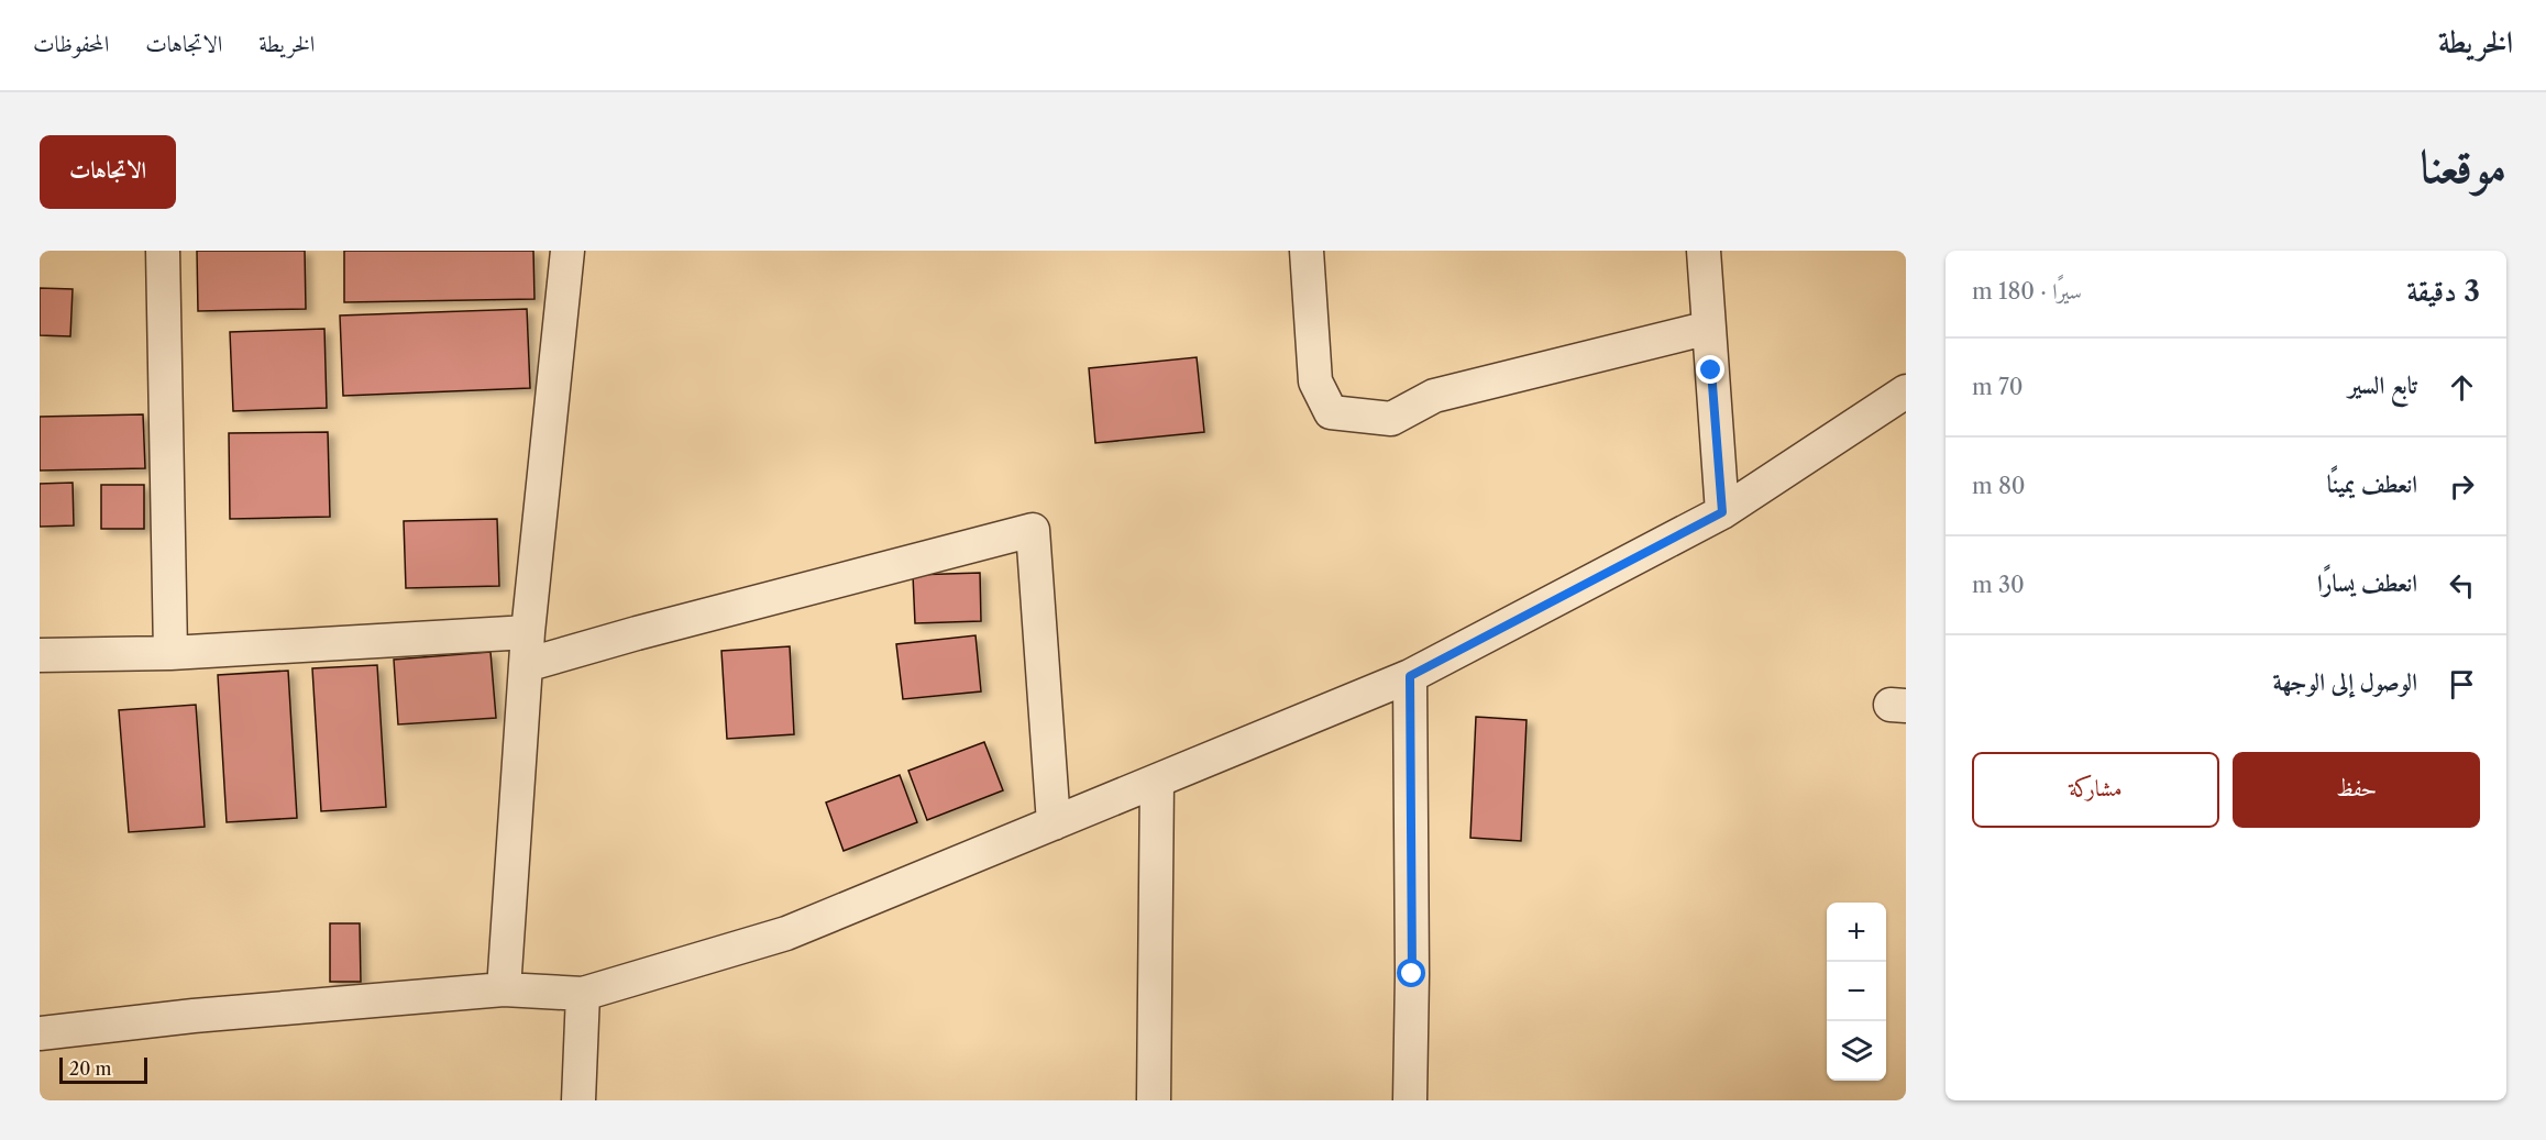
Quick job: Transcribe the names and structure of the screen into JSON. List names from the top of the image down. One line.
{"scale_bar":"20 m","page":{"header":"الخريطة","nav":["الخريطة","الاتجاهات","المحفوظات"],"title":"موقعنا","buttons":["الاتجاهات",["حفظ","مشاركة"]],"heading":["3 دقيقة","سيرًا · 180 m"],"list":[["تابع السير","70 m"],["انعطف يمينًا","80 m"],["انعطف يسارًا","30 m"],"الوصول إلى الوجهة"],"map_buttons":["+","−"],"scale":"20 m"}}
